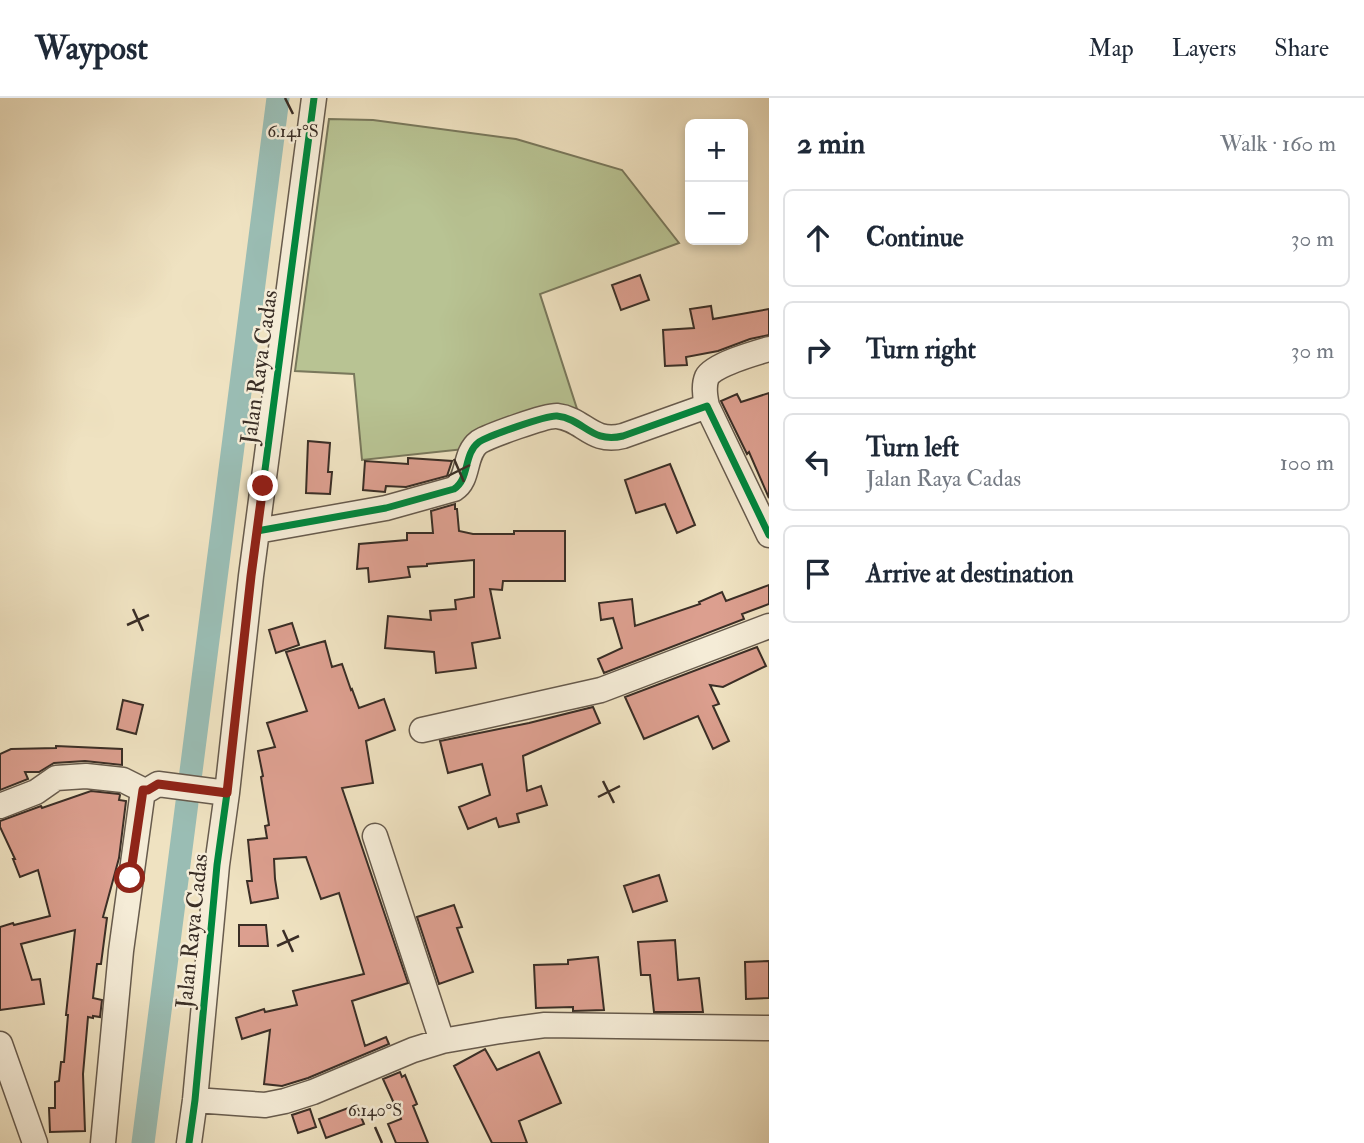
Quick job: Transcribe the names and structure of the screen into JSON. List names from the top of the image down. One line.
{"streets":{"street":["Jalan Raya Cadas"]},"page":{"header":"Waypost","nav":["Map","Layers","Share"],"heading":["2 min","Walk · 160 m"],"map_buttons":["+","−"],"list":[["Continue","30 m"],["Turn right","30 m"],["Turn left","Jalan Raya Cadas","100 m"],"Arrive at destination"]},"coordinates":["6.141°S","6.140°S"]}
